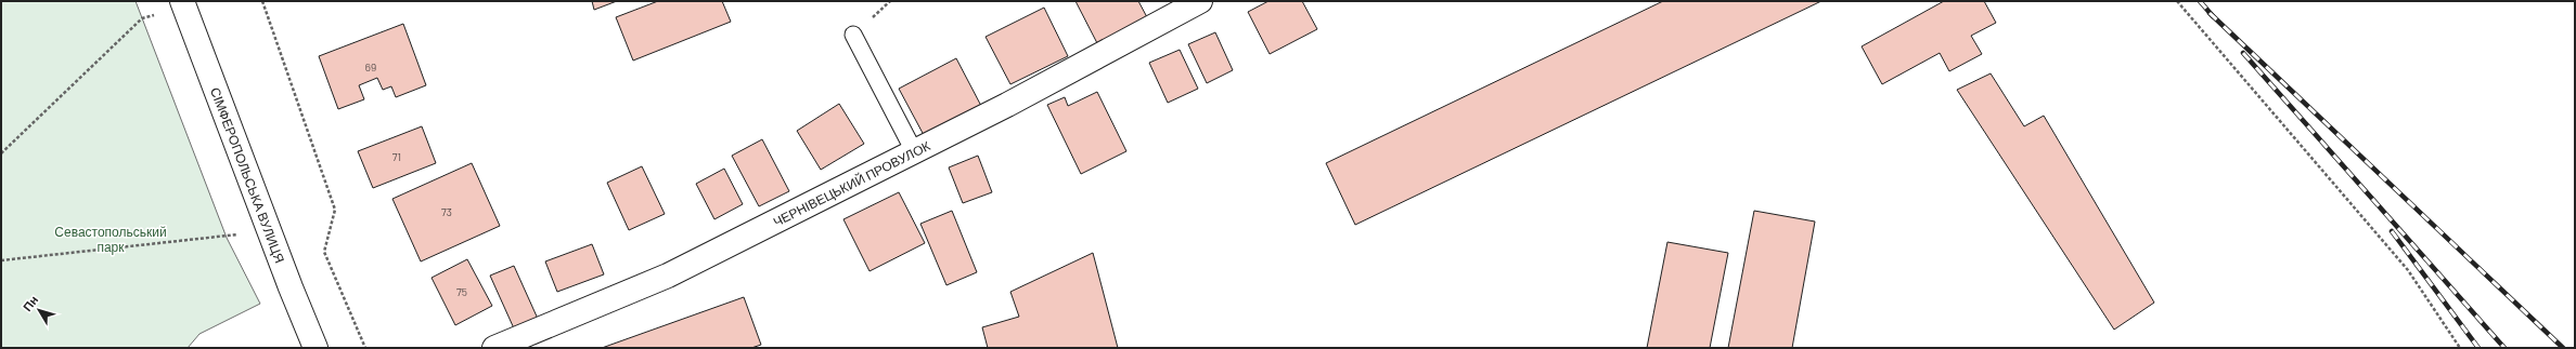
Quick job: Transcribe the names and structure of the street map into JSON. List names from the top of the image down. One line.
{"streets":{"street":["СІМФЕРОПОЛЬСЬКА ВУЛИЦЯ","ЧЕРНІВЕЦЬКИЙ ПРОВУЛОК"]},"parks":["Севастопольський парк"],"house_numbers":["69","71","73","75"],"north":"top left"}
